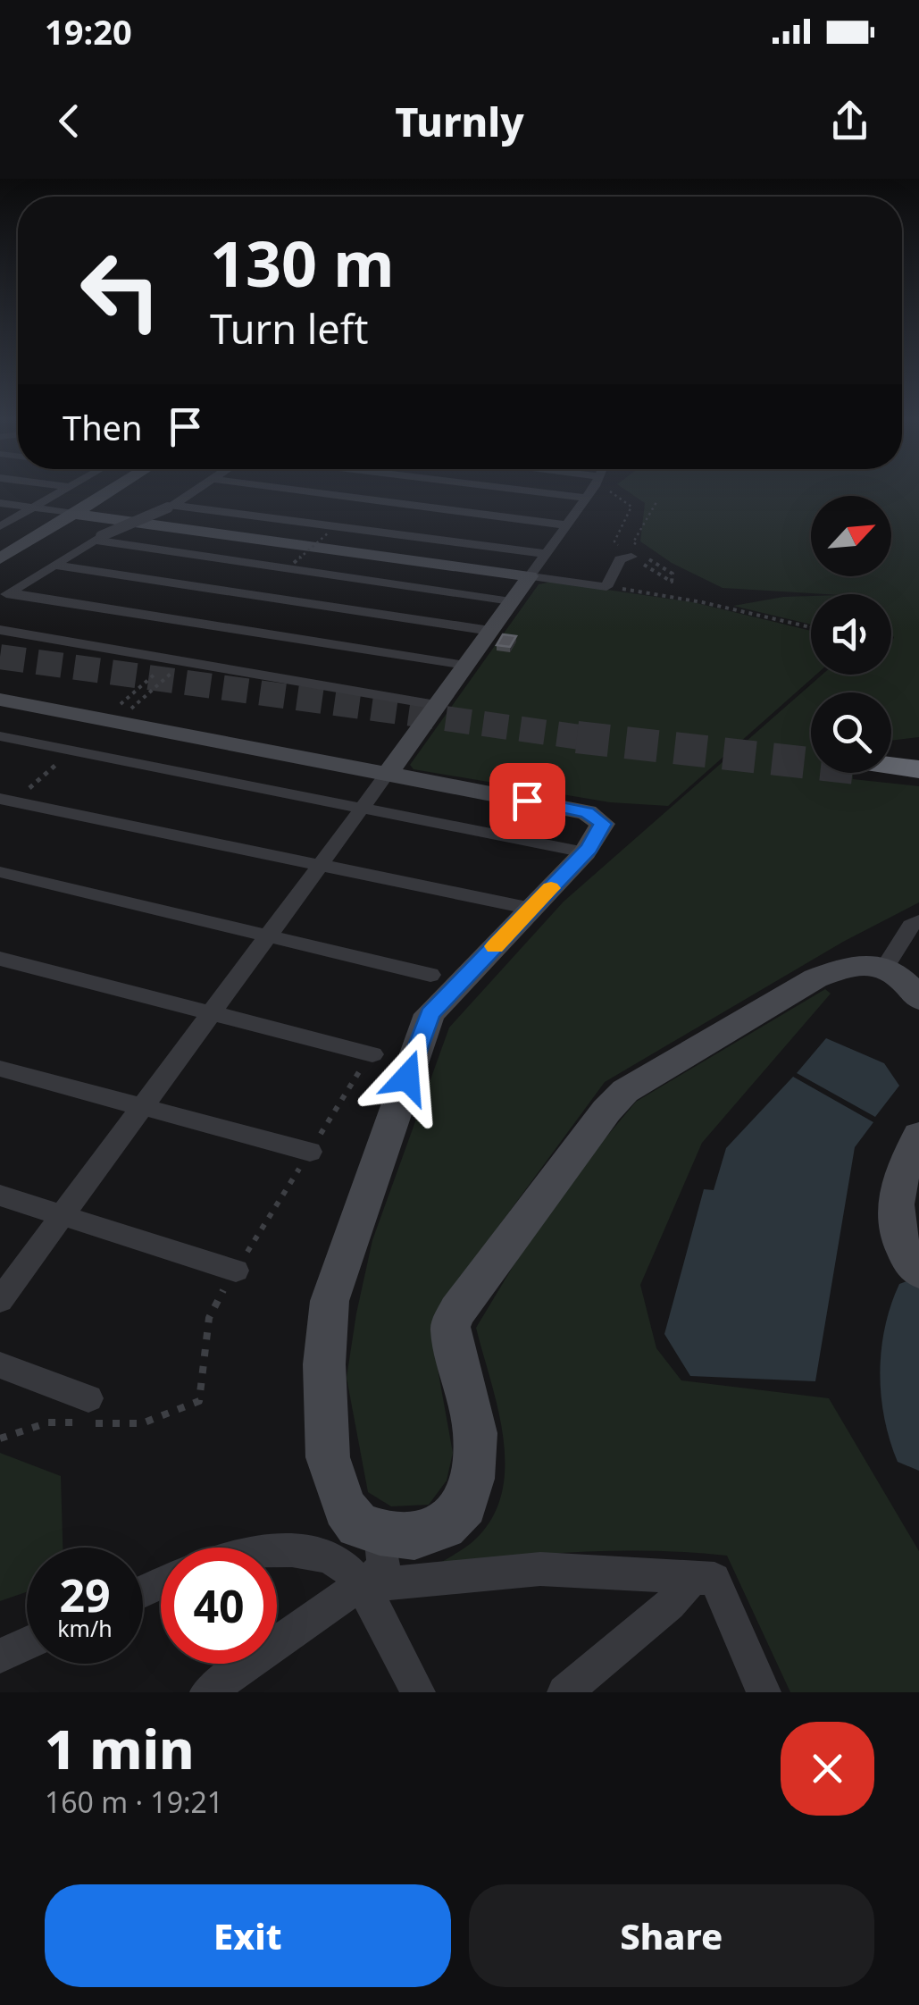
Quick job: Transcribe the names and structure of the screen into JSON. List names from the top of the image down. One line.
{"north":"top right","page":{"status":"19:20","header":"Turnly","turn":["130 m","Turn left"],"then":"Then","speed":"29 km/h","limit":"40","heading":["1 min","160 m · 19:21"],"buttons":["Exit","Share"]}}
